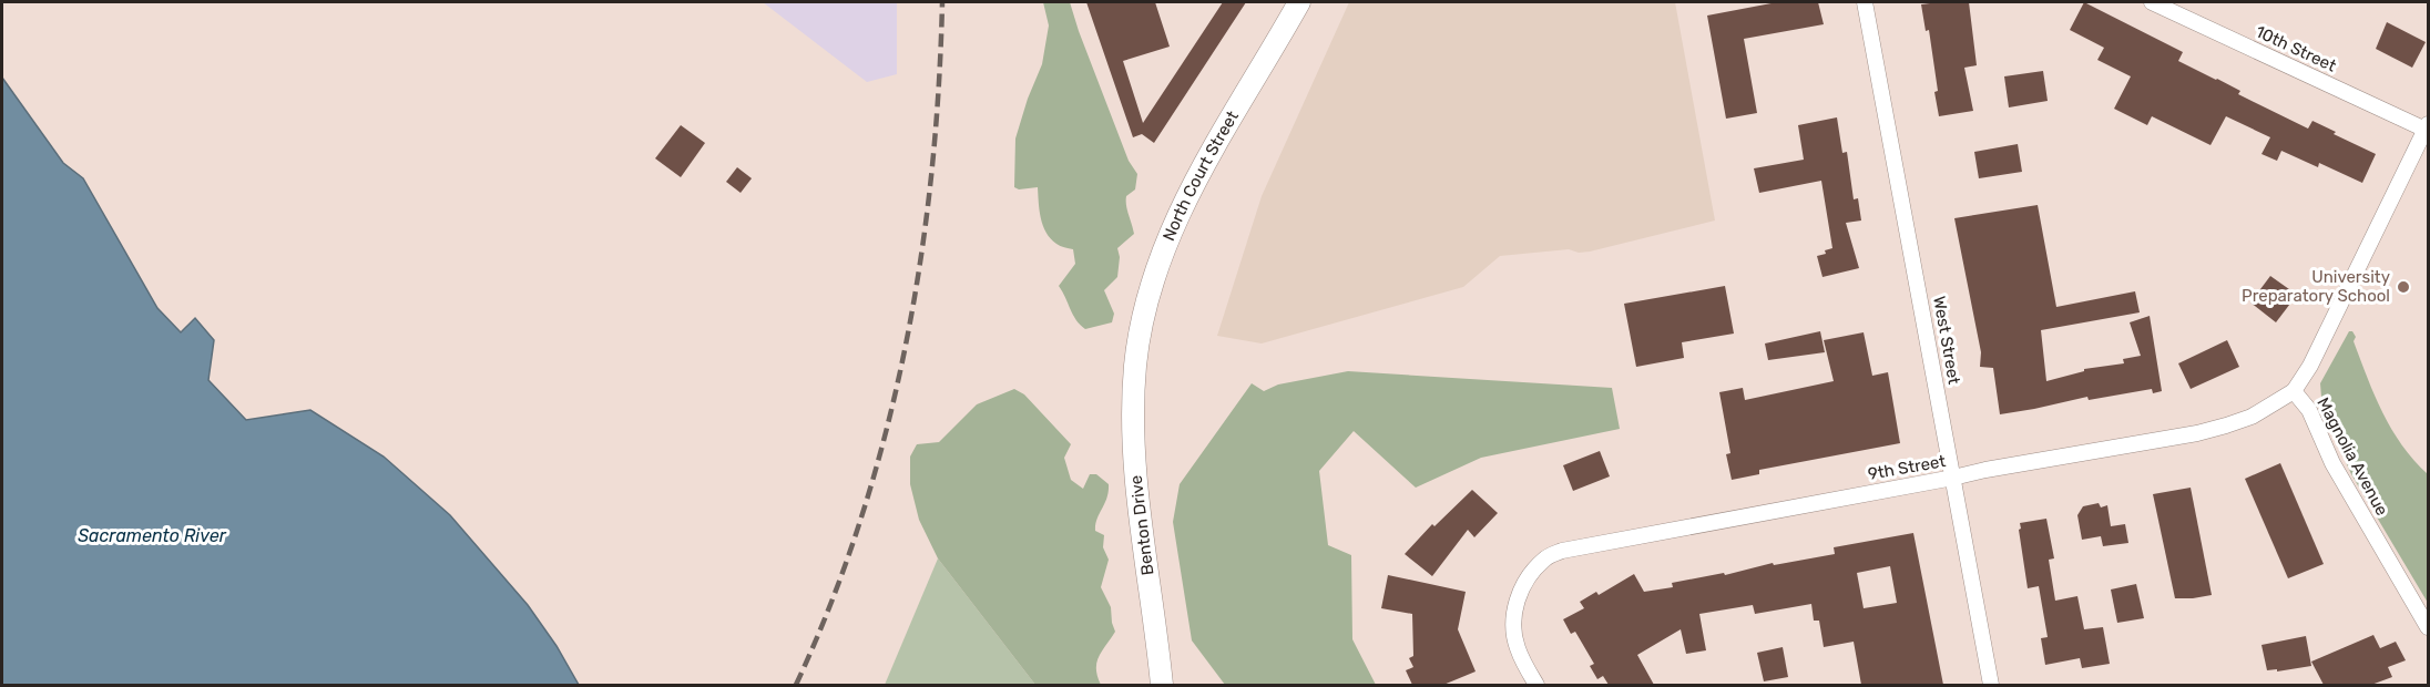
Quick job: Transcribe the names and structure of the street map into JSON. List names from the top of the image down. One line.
{"streets":{"street":["10th Street","North Court Street","West Street","Magnolia Avenue","9th Street","Benton Drive"]},"crossings":[["10th Street","Magnolia Avenue"],["North Court Street","Benton Drive"],["West Street","9th Street"],["Magnolia Avenue","9th Street"]],"water":["Sacramento River"],"places":["University Preparatory School"]}
